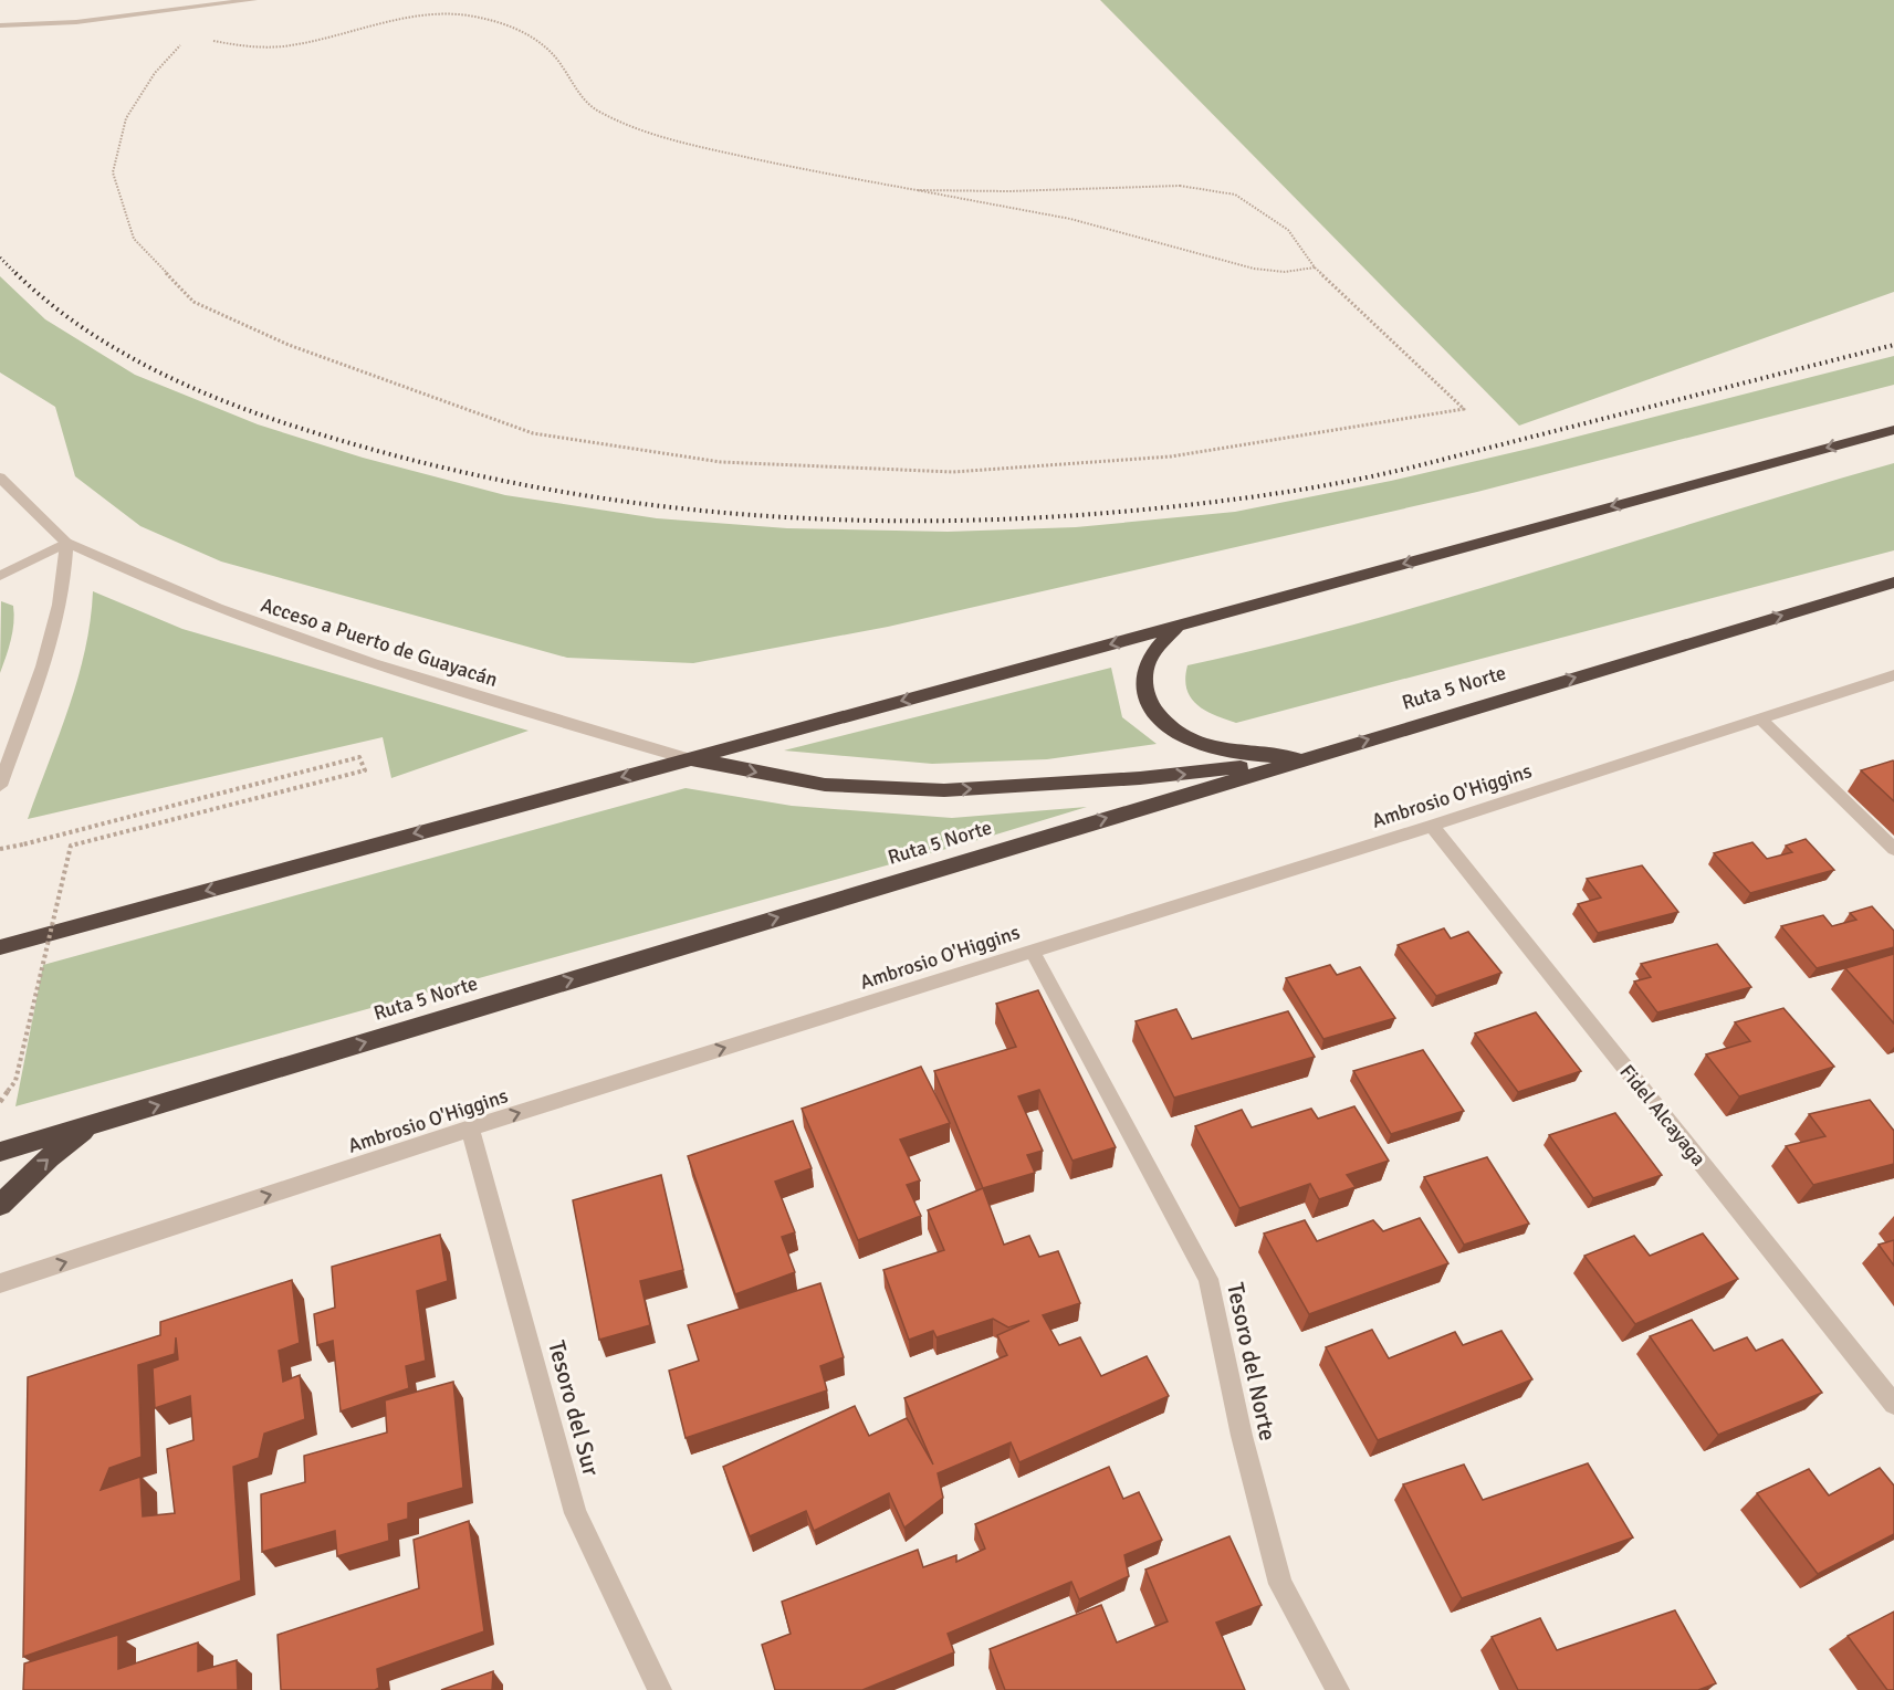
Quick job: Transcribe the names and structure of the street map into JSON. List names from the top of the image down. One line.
{"streets":{"highway":["Ruta 5 Norte"],"street":["Acceso a Puerto de Guayacán","Ambrosio O'Higgins","Fidel Alcayaga","Tesoro del Norte","Tesoro del Sur"]},"crossings":[["Ambrosio O'Higgins","Fidel Alcayaga"],["Ambrosio O'Higgins","Tesoro del Norte"],["Ambrosio O'Higgins","Tesoro del Sur"]],"one_way":["Ambrosio O'Higgins"]}
